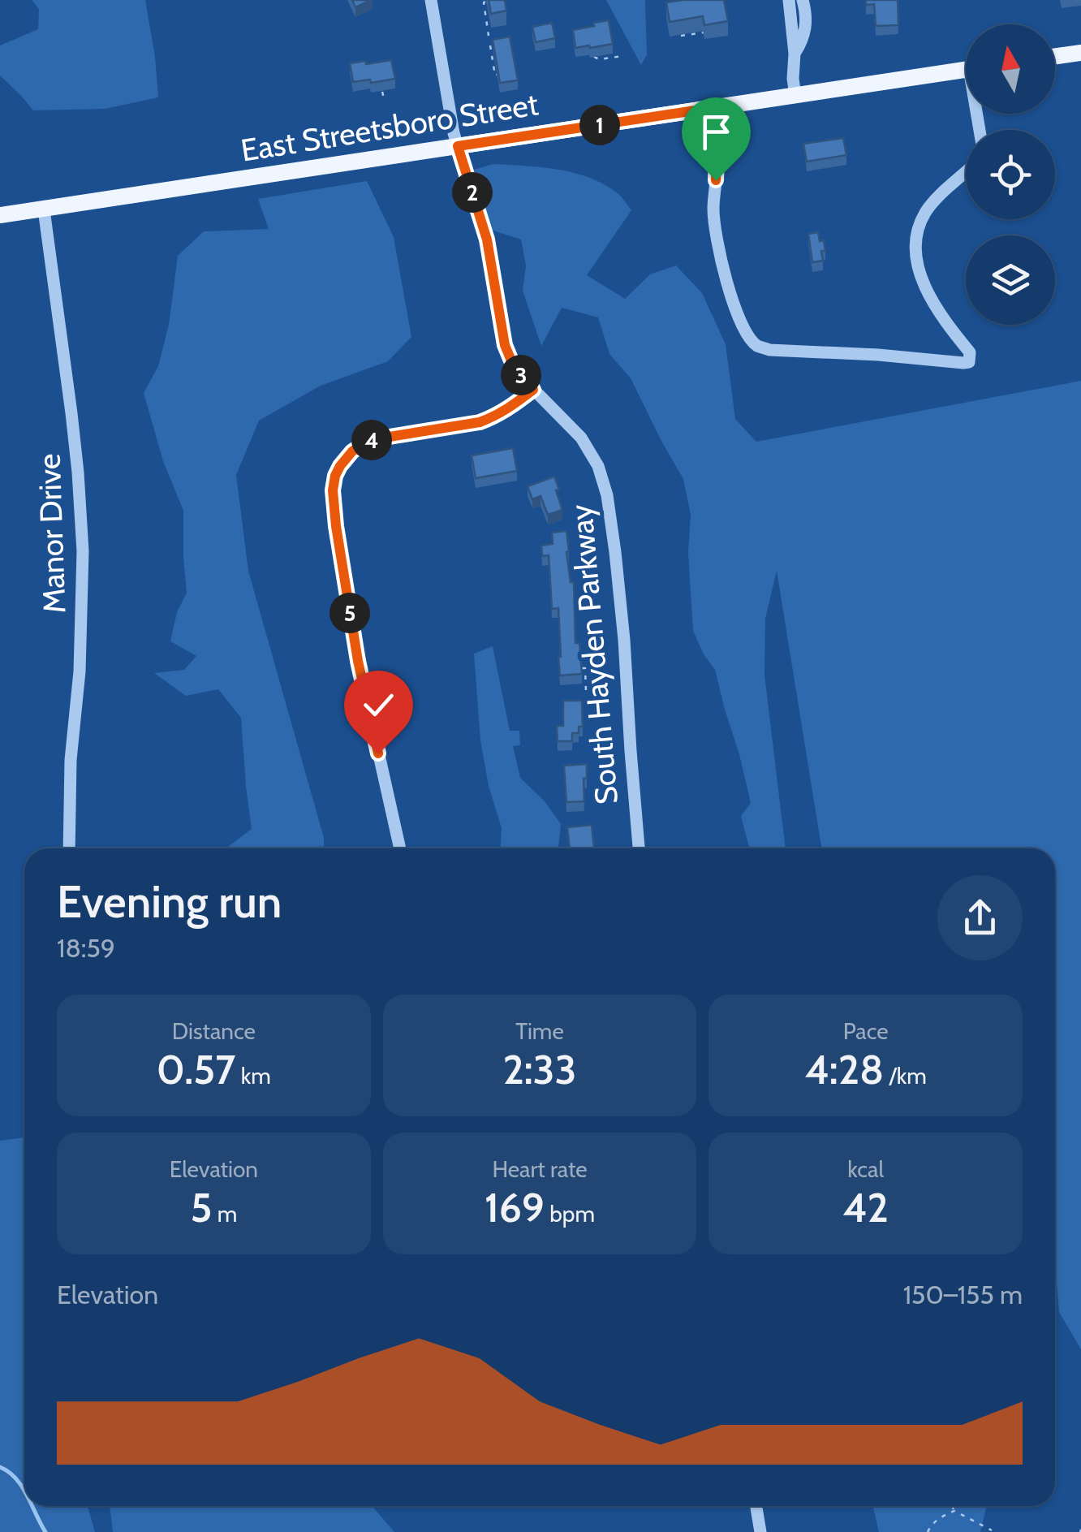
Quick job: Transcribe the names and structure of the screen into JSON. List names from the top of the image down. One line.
{"streets":{"main road":["East Streetsboro Street"],"street":["Manor Drive","South Hayden Parkway"]},"crossings":[["East Streetsboro Street","Manor Drive"],["East Streetsboro Street","South Hayden Parkway"]],"north":"top","page":{"pins":["1","2","3","4","5"],"heading":["Evening run","18:59"],"stats":[["Distance","0.57 km"],["Time","2:33"],["Pace","4:28 /km"],["Elevation","5 m"],["Heart rate","169 bpm"],["kcal","42"]],"chart":["Elevation","150–155 m"]}}
